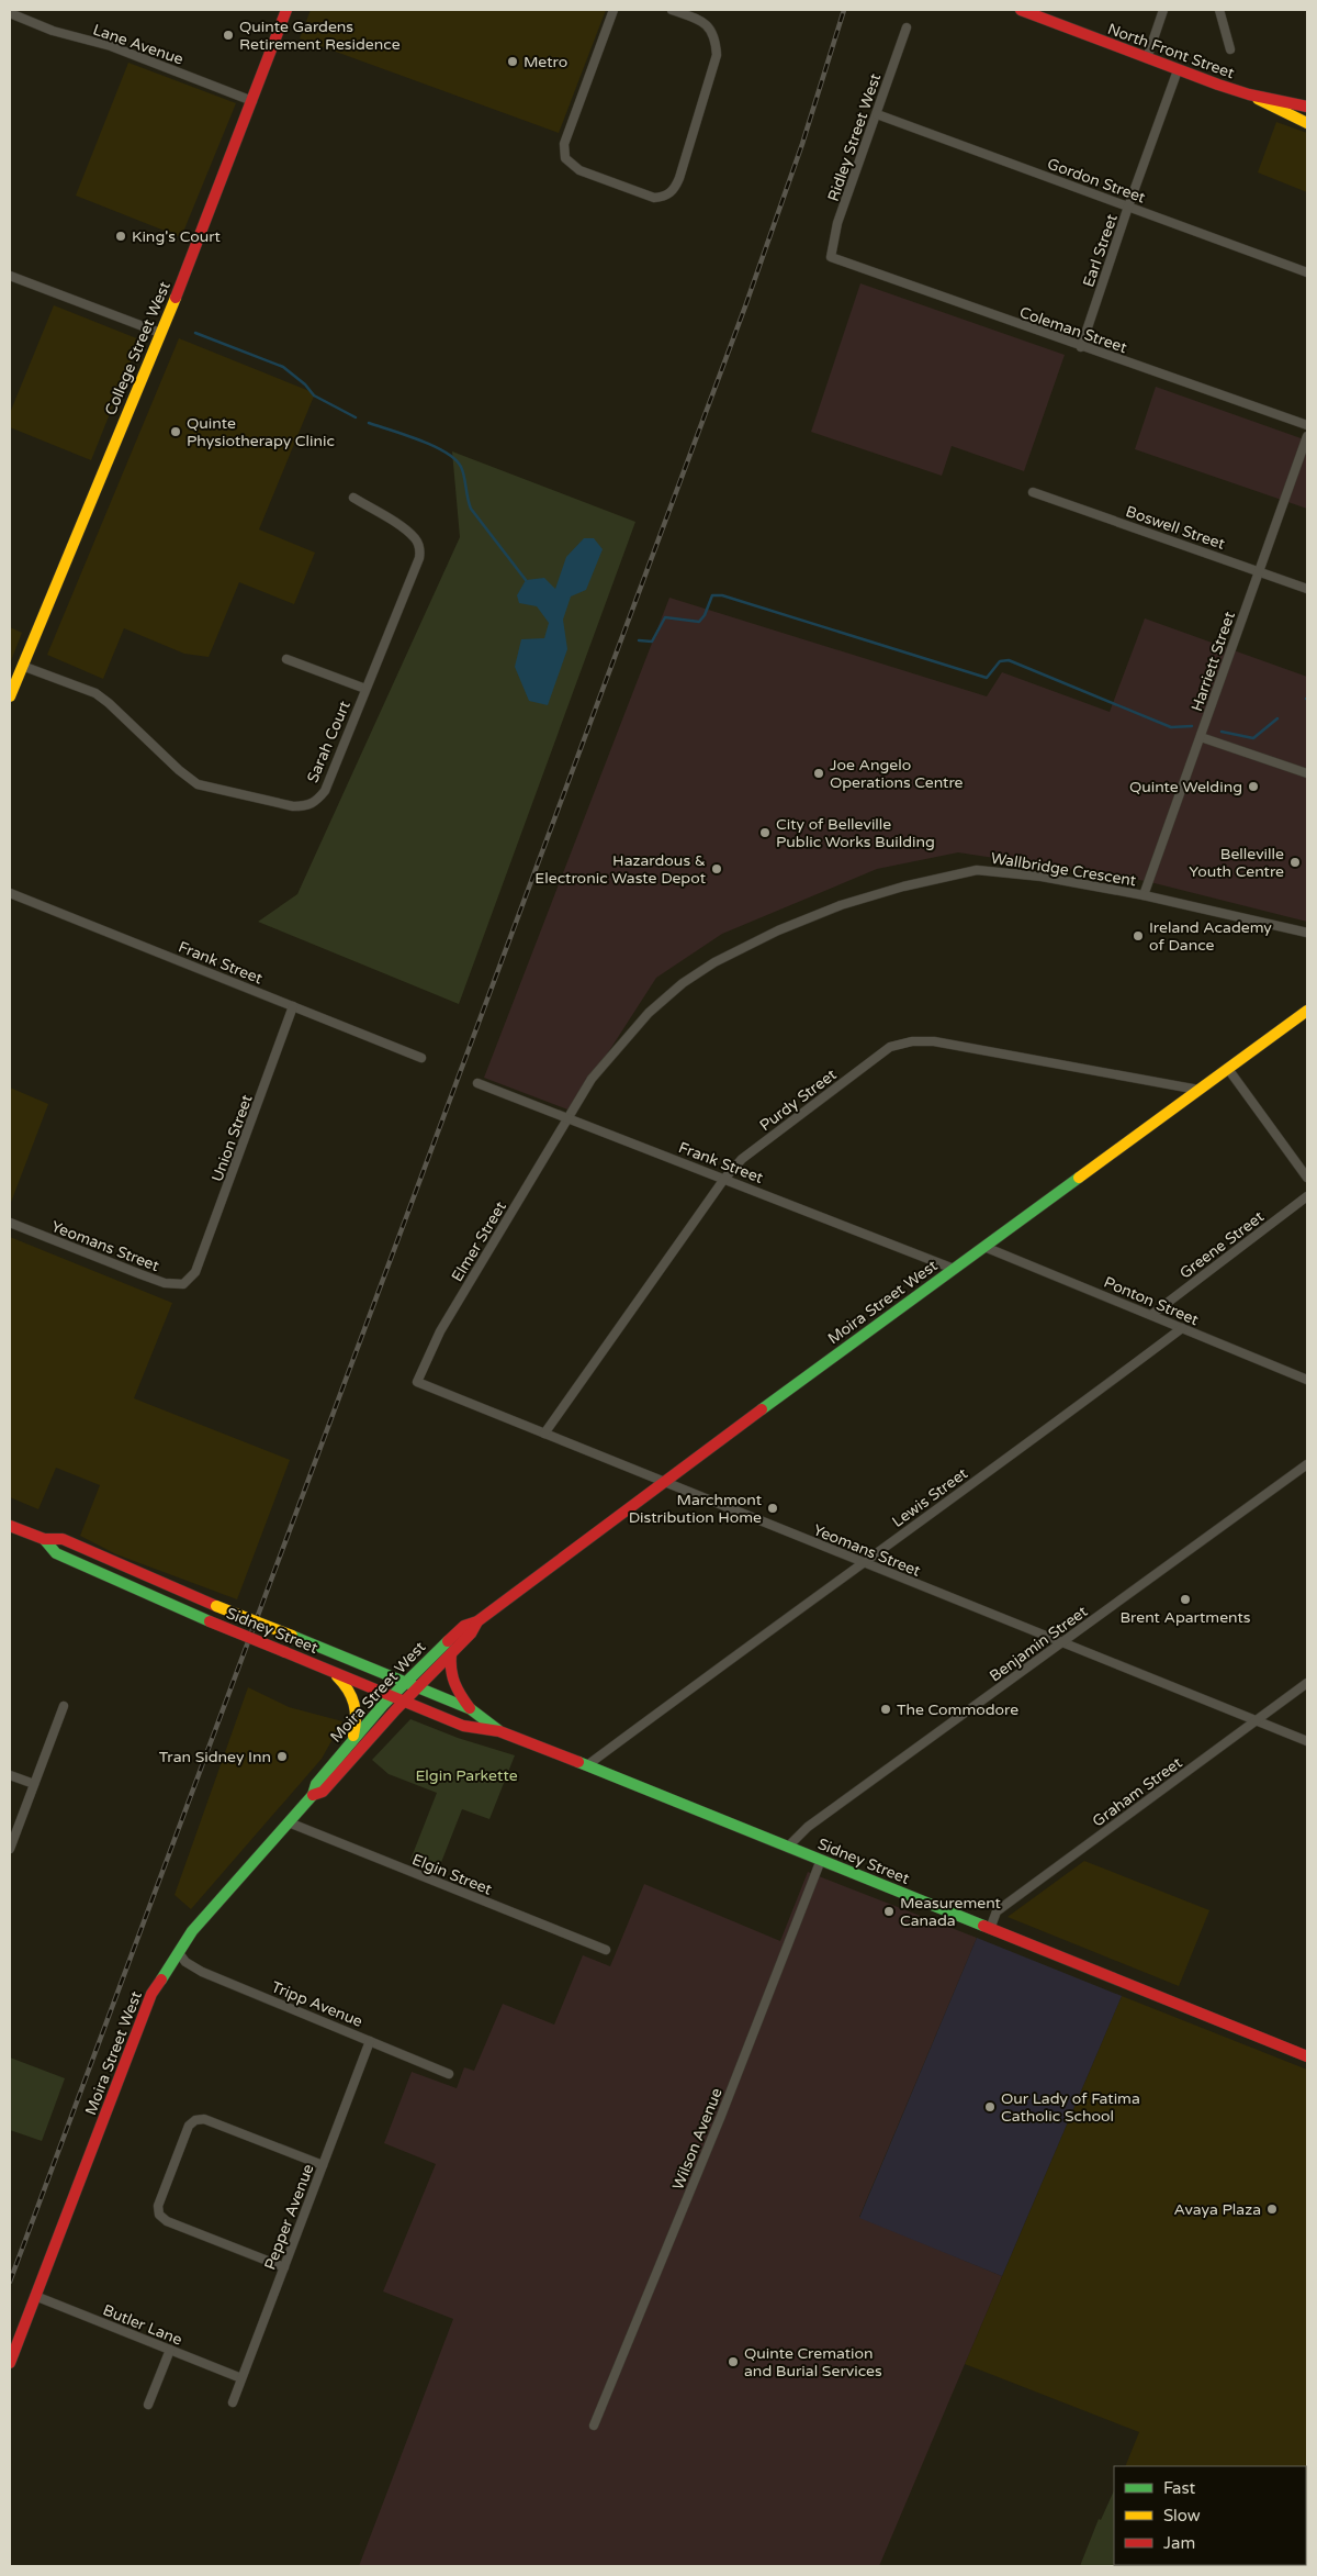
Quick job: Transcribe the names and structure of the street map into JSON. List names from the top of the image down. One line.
{"streets":{"main road":["North Front Street","College Street West","Moira Street West","Sidney Street"],"street":["Lane Avenue","Ridley Street West","Gordon Street","Earl Street","Coleman Street","Boswell Street","Harriett Street","Sarah Court","Wallbridge Crescent","Frank Street","Purdy Street","Union Street","Elmer Street","Greene Street","Yeomans Street","Ponton Street","Lewis Street","Benjamin Street","Graham Street","Elgin Street","Tripp Avenue","Wilson Avenue","Pepper Avenue","Butler Lane"]},"crossings":[["Lane Avenue","College Street West"],["North Front Street","Earl Street"],["Ridley Street West","Gordon Street"],["Ridley Street West","Coleman Street"],["Gordon Street","Earl Street"],["Earl Street","Coleman Street"],["College Street West","Sarah Court"],["Boswell Street","Harriett Street"],["Harriett Street","Wallbridge Crescent"],["Wallbridge Crescent","Frank Street"],["Wallbridge Crescent","Elmer Street"],["Frank Street","Purdy Street"],["Frank Street","Union Street"],["Frank Street","Elmer Street"],["Frank Street","Moira Street West"],["Purdy Street","Yeomans Street"],["Purdy Street","Moira Street West"],["Union Street","Yeomans Street"],["Elmer Street","Yeomans Street"],["Greene Street","Ponton Street"],["Yeomans Street","Moira Street West"],["Yeomans Street","Lewis Street"],["Yeomans Street","Benjamin Street"],["Yeomans Street","Graham Street"],["Ponton Street","Moira Street West"],["Ponton Street","Lewis Street"],["Moira Street West","Sidney Street"],["Moira Street West","Elgin Street"],["Moira Street West","Tripp Avenue"],["Moira Street West","Butler Lane"],["Lewis Street","Sidney Street"],["Sidney Street","Benjamin Street"],["Sidney Street","Graham Street"],["Sidney Street","Wilson Avenue"],["Tripp Avenue","Pepper Avenue"],["Pepper Avenue","Butler Lane"]],"parks":["Elgin Parkette"],"places":["Quinte Gardens Retirement Residence","Metro","King's Court","Quinte Physiotherapy Clinic","Joe Angelo Operations Centre","Quinte Welding","City of Belleville Public Works Building","Belleville Youth Centre","Hazardous & Electronic Waste Depot","Ireland Academy of Dance","Marchmont Distribution Home","Brent Apartments","The Commodore","Tran Sidney Inn","Measurement Canada","Our Lady of Fatima Catholic School","Avaya Plaza","Quinte Cremation and Burial Services"],"legend":["Fast","Slow","Jam"]}
